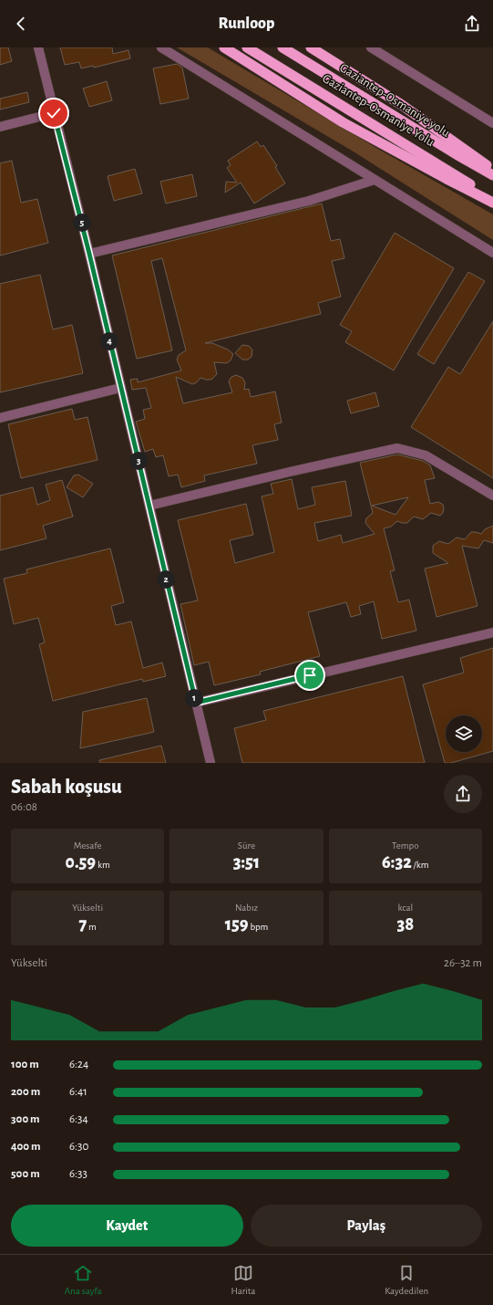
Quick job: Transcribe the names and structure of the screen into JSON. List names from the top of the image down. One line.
{"streets":{"highway":["Gaziantep-Osmaniye yolu","Gaziantep-Osmaniye Yolu"]},"page":{"header":"Runloop","pins":["5","4","3","2","1"],"heading":["Sabah koşusu","06:08"],"stats":[["Mesafe","0.59 km"],["Süre","3:51"],["Tempo","6:32 /km"],["Yükselti","7 m"],["Nabız","159 bpm"],["kcal","38"]],"chart":["Yükselti","26–32 m"],"list":[{"name":"100 m","note":"6:24"},{"name":"200 m","note":"6:41"},{"name":"300 m","note":"6:34"},{"name":"400 m","note":"6:30"},{"name":"500 m","note":"6:33"}],"buttons":["Kaydet","Paylaş"],"tabs":["Ana sayfa","Harita","Kaydedilen"]}}
